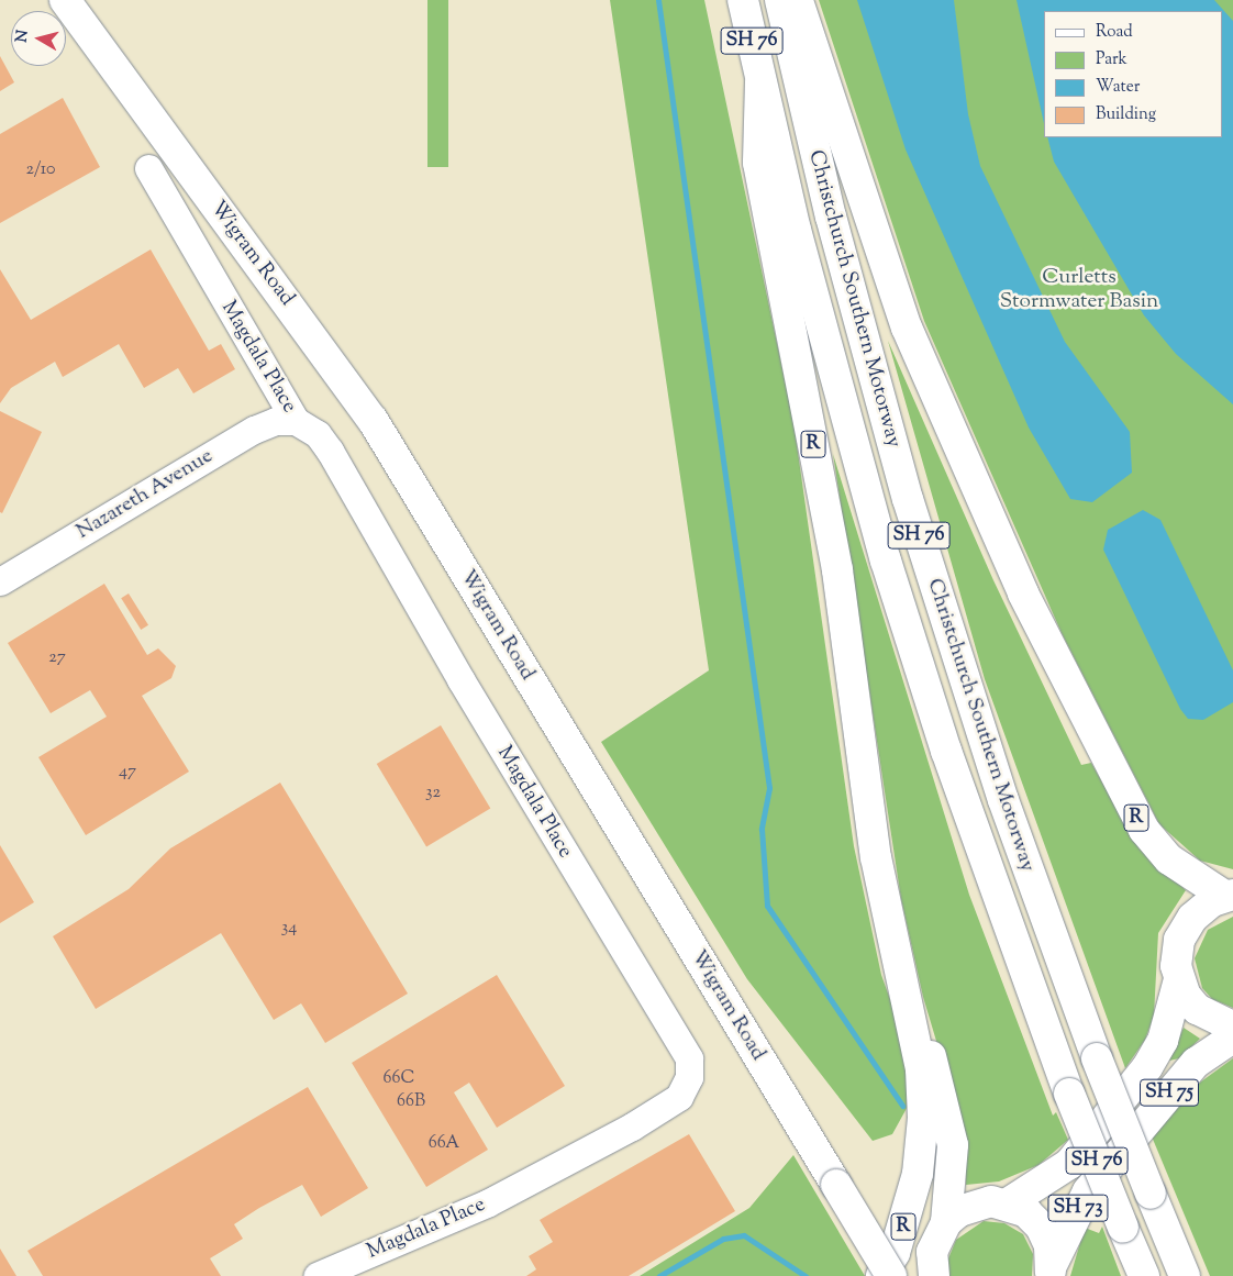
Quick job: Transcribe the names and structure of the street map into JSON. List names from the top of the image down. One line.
{"streets":{"main road":["SH 76","Wigram Road","Christchurch Southern Motorway","R","SH 75","SH 73"],"street":["Magdala Place","Nazareth Avenue"]},"crossings":[["Christchurch Southern Motorway","R"],["Magdala Place","Nazareth Avenue"],["R","SH 75"],["SH 75","SH 73"]],"parks":["Curletts Stormwater Basin"],"house_numbers":["2/10","27","47","32","34","66C","66B","66A"],"legend":["Road","Park","Water","Building"],"north":"left"}
